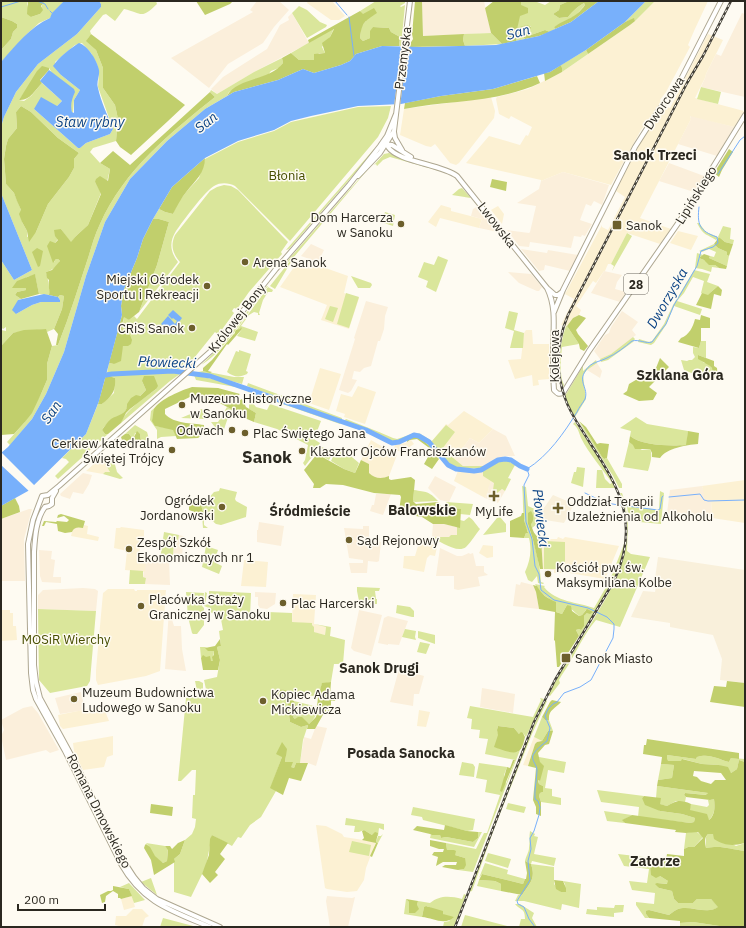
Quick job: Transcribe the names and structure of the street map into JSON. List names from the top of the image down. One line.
{"streets":{"main road":["Przemyska","Dworcowa","Lipińskiego","Lwowska","28","Królowej Bony","Kolejowa","Romana Dmowskiego"]},"crossings":[["Przemyska","Lwowska"],["Przemyska","28"],["Przemyska","Królowej Bony"],["Dworcowa","Kolejowa"],["Lipińskiego","Kolejowa"],["Lwowska","28"],["Lwowska","Królowej Bony"],["Lwowska","Kolejowa"],["28","Królowej Bony"]],"districts":["Sanok Trzeci","Szklana Góra","Sanok","Balowskie","Śródmieście","Sanok Drugi","Posada Sanocka","Zatorze"],"water":["San","Staw rybny","Dworzyska","Płowiecki"],"parks":["Błonia","MOSiR Wierchy"],"places":{"other":["Dom Harcerza w Sanoku","Arena Sanok","Miejski Ośrodek Sportu i Rekreacji","CRiS Sanok","Muzeum Historyczne w Sanoku","Odwach","Plac Świętego Jana","Cerkiew katedralna Świętej Trójcy","Klasztor Ojców Franciszkanów","Ogródek Jordanowski","Sąd Rejonowy","Zespół Szkół Ekonomicznych nr 1","Kościół pw. św. Maksymiliana Kolbe","Plac Harcerski","Placówka Straży Granicznej w Sanoku","Muzeum Budownictwa Ludowego w Sanoku","Kopiec Adama Mickiewicza"],"transit":["Sanok","Sanok Miasto"],"health":["MyLife","Oddział Terapii Uzależnienia od Alkoholu"]},"scale_bar":"200 m"}
